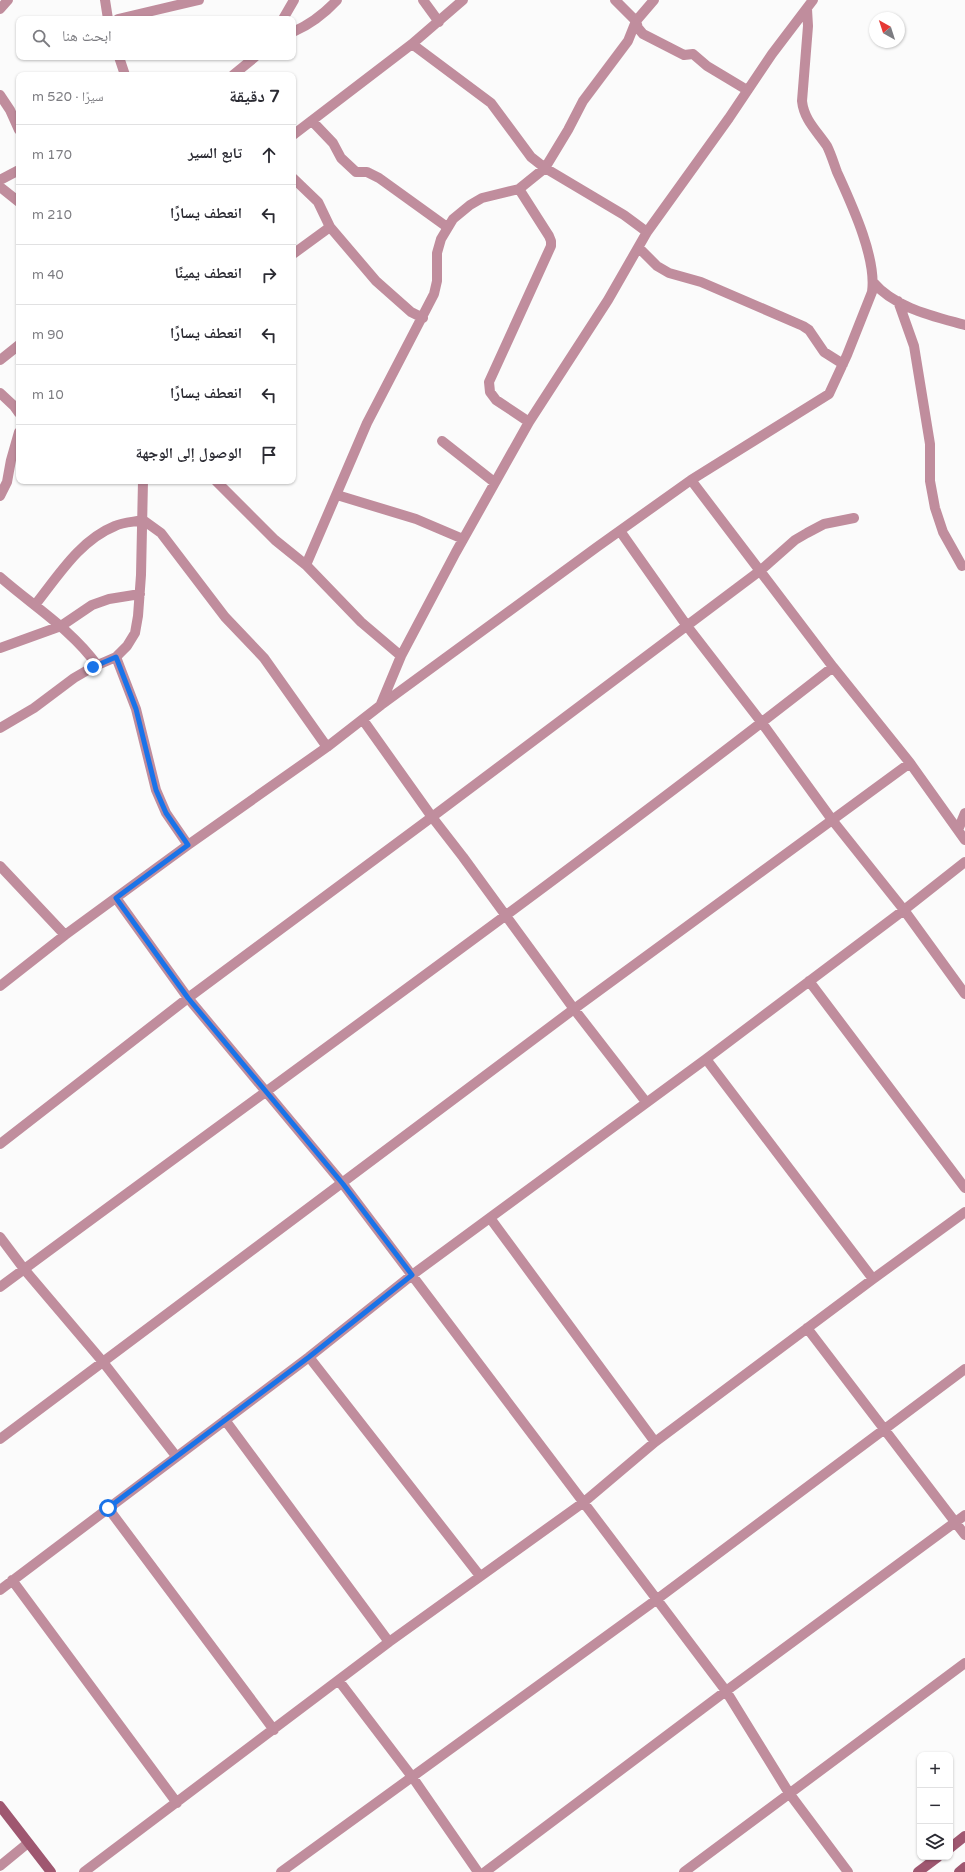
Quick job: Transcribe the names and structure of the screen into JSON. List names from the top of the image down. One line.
{"north":"top left","page":{"search":"ابحث هنا","heading":["7 دقيقة","سيرًا · 520 m"],"list":[["تابع السير","170 m"],["انعطف يسارًا","210 m"],["انعطف يمينًا","40 m"],["انعطف يسارًا","90 m"],["انعطف يسارًا","10 m"],"الوصول إلى الوجهة"],"map_buttons":["+","−"]}}
